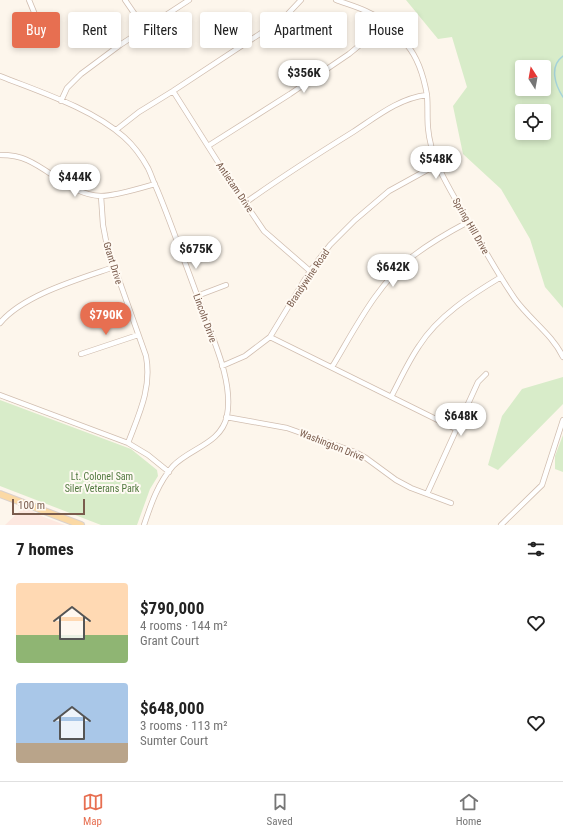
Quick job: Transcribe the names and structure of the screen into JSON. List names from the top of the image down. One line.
{"streets":{"street":["Antietam Drive","Spring Hill Drive","Grant Drive","Brandywine Road","Lincoln Drive","Washington Drive"]},"crossings":[["Antietam Drive","Brandywine Road"],["Spring Hill Drive","Brandywine Road"],["Brandywine Road","Lincoln Drive"],["Lincoln Drive","Washington Drive"]],"parks":["Lt. Colonel Sam Siler Veterans Park"],"scale_bar":"100 m","north":"top","page":{"chip":["Buy","Rent","Filters","New","Apartment","House"],"price":["$356K","$548K","$444K","$675K","$642K","$790K","$648K"],"scale":"100 m","heading":"7 homes","list":[{"name":"$790,000","note":"4 rooms · 144 m² · Grant Court"},{"name":"$648,000","note":"3 rooms · 113 m² · Sumter Court"}],"tabs":["Map","Saved","Home"]}}
